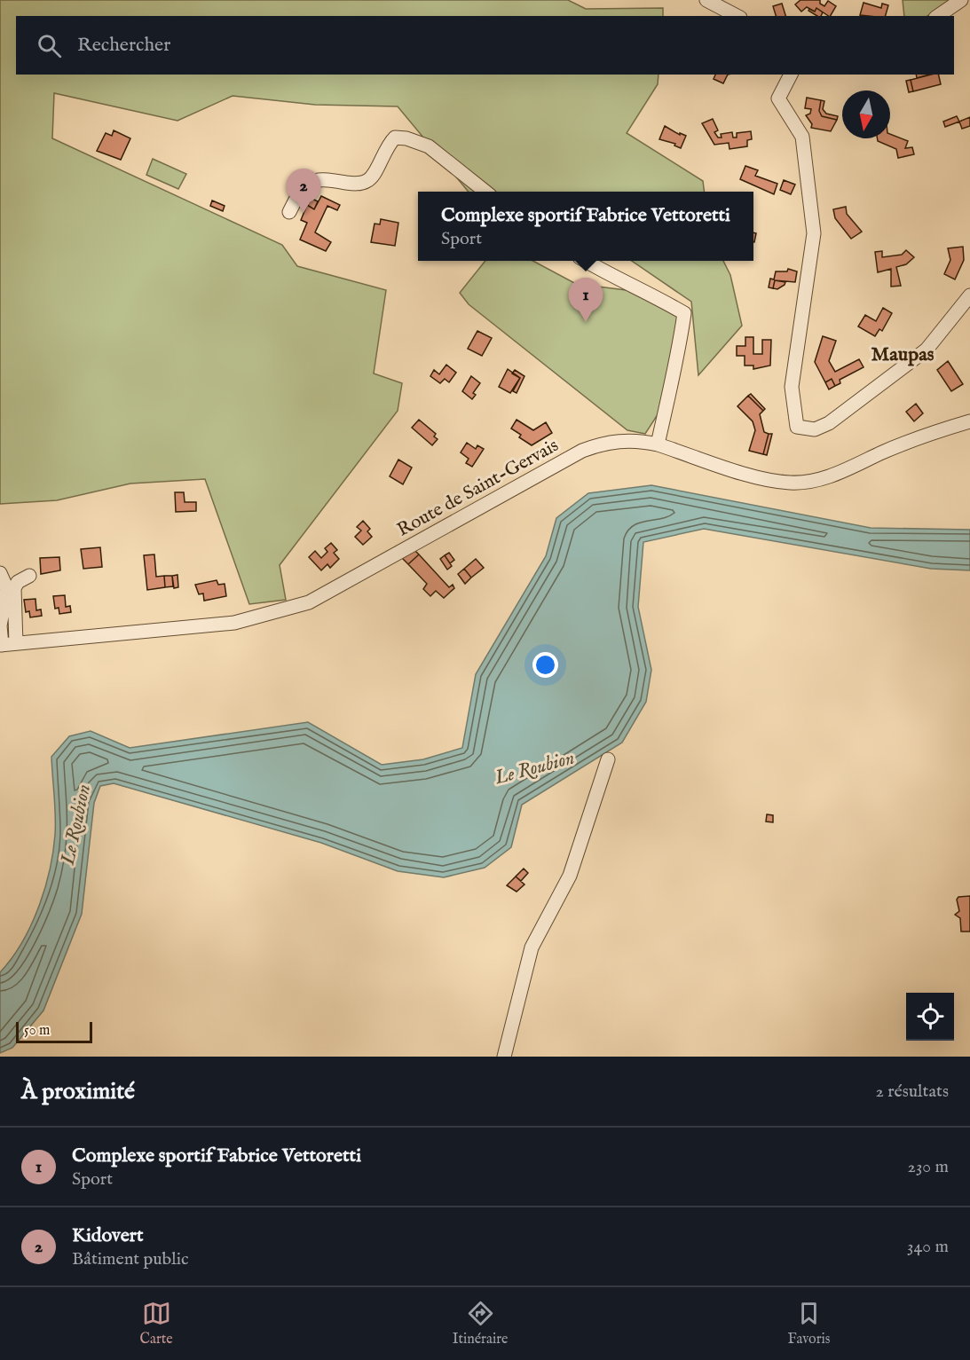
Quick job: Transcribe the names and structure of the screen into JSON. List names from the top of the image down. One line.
{"streets":{"street":["Route de Saint-Gervais"]},"districts":["Maupas"],"water":["Le Roubion"],"scale_bar":"50 m","north":"bottom","page":{"search":"Rechercher","pins":["2","1"],"popup":["Complexe sportif Fabrice Vettoretti","Sport"],"scale":"50 m","heading":["À proximité","2 résultats"],"list":[{"mark":"1","name":"Complexe sportif Fabrice Vettoretti","note":"Sport","value":"230 m"},{"mark":"2","name":"Kidovert","note":"Bâtiment public","value":"340 m"}],"nav":["Carte","Itinéraire","Favoris"]}}
